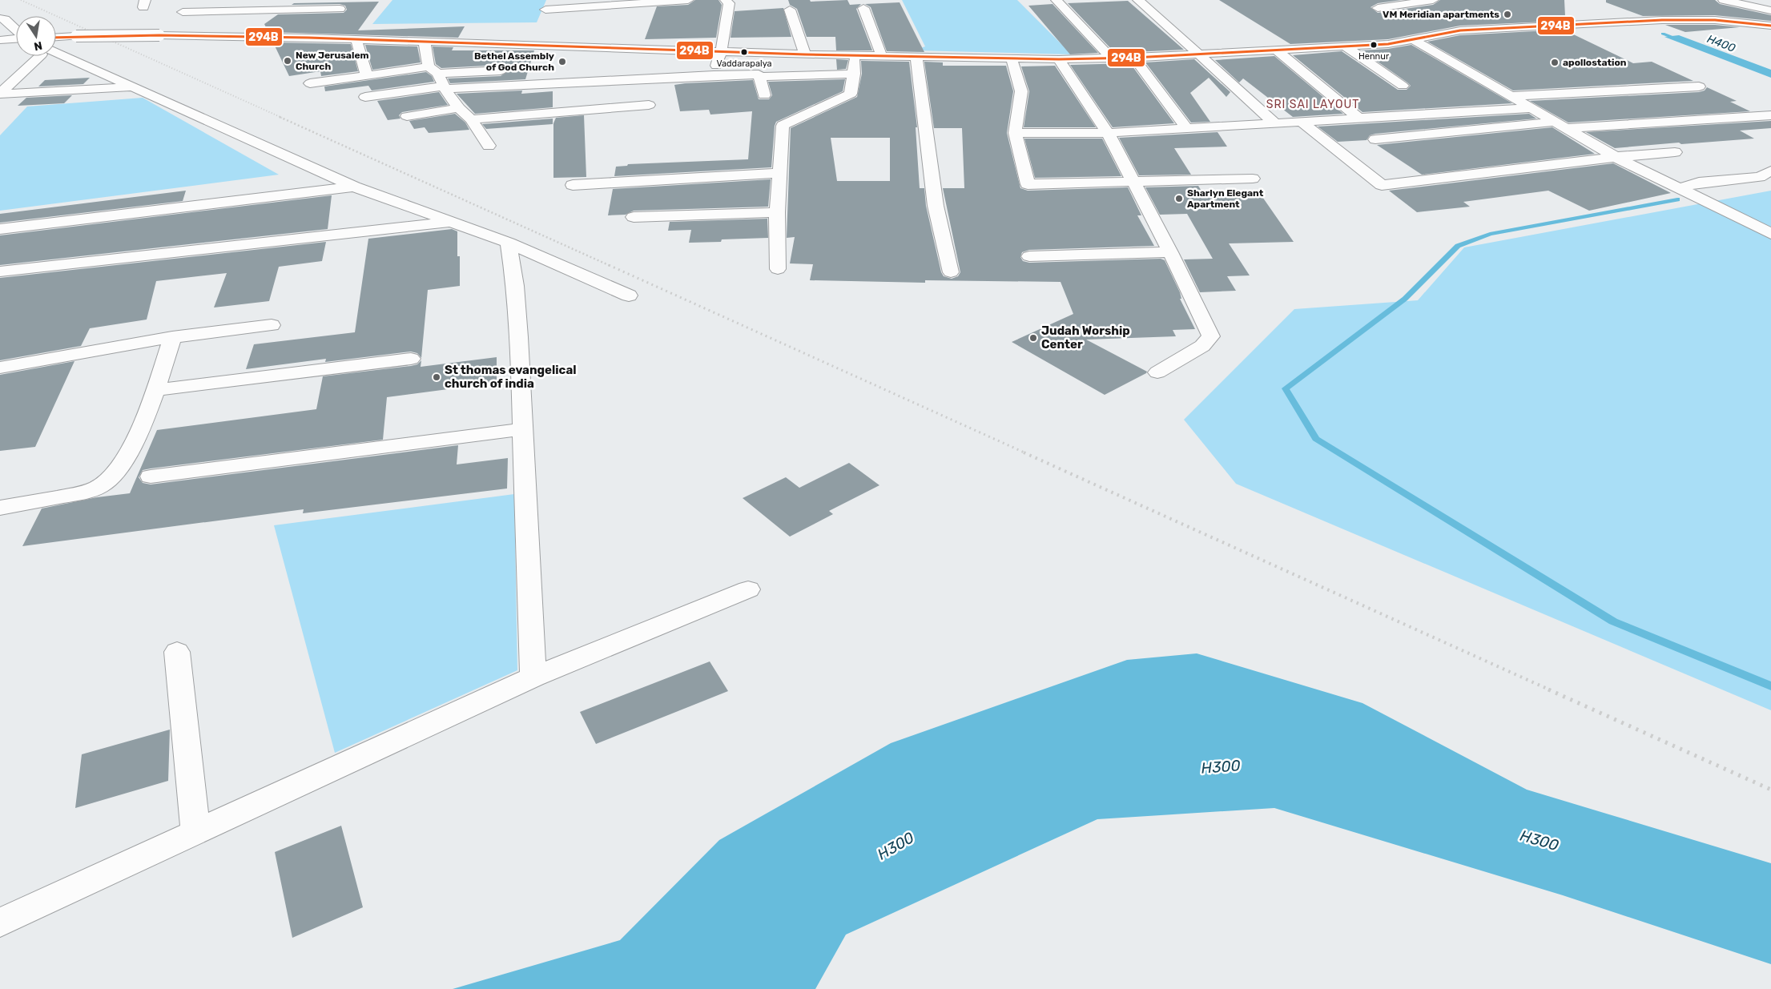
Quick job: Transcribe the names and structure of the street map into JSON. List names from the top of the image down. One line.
{"districts":["SRI SAI LAYOUT"],"water":["H400","H300"],"places":["VM Meridian apartments","Hennur","Vaddarapalya","New Jerusalem Church","Bethel Assembly of God Church","apollostation","Sharlyn Elegant Apartment","Judah Worship Center","St thomas evangelical church of india"],"lines":["transit line 294B"],"north":"bottom"}
